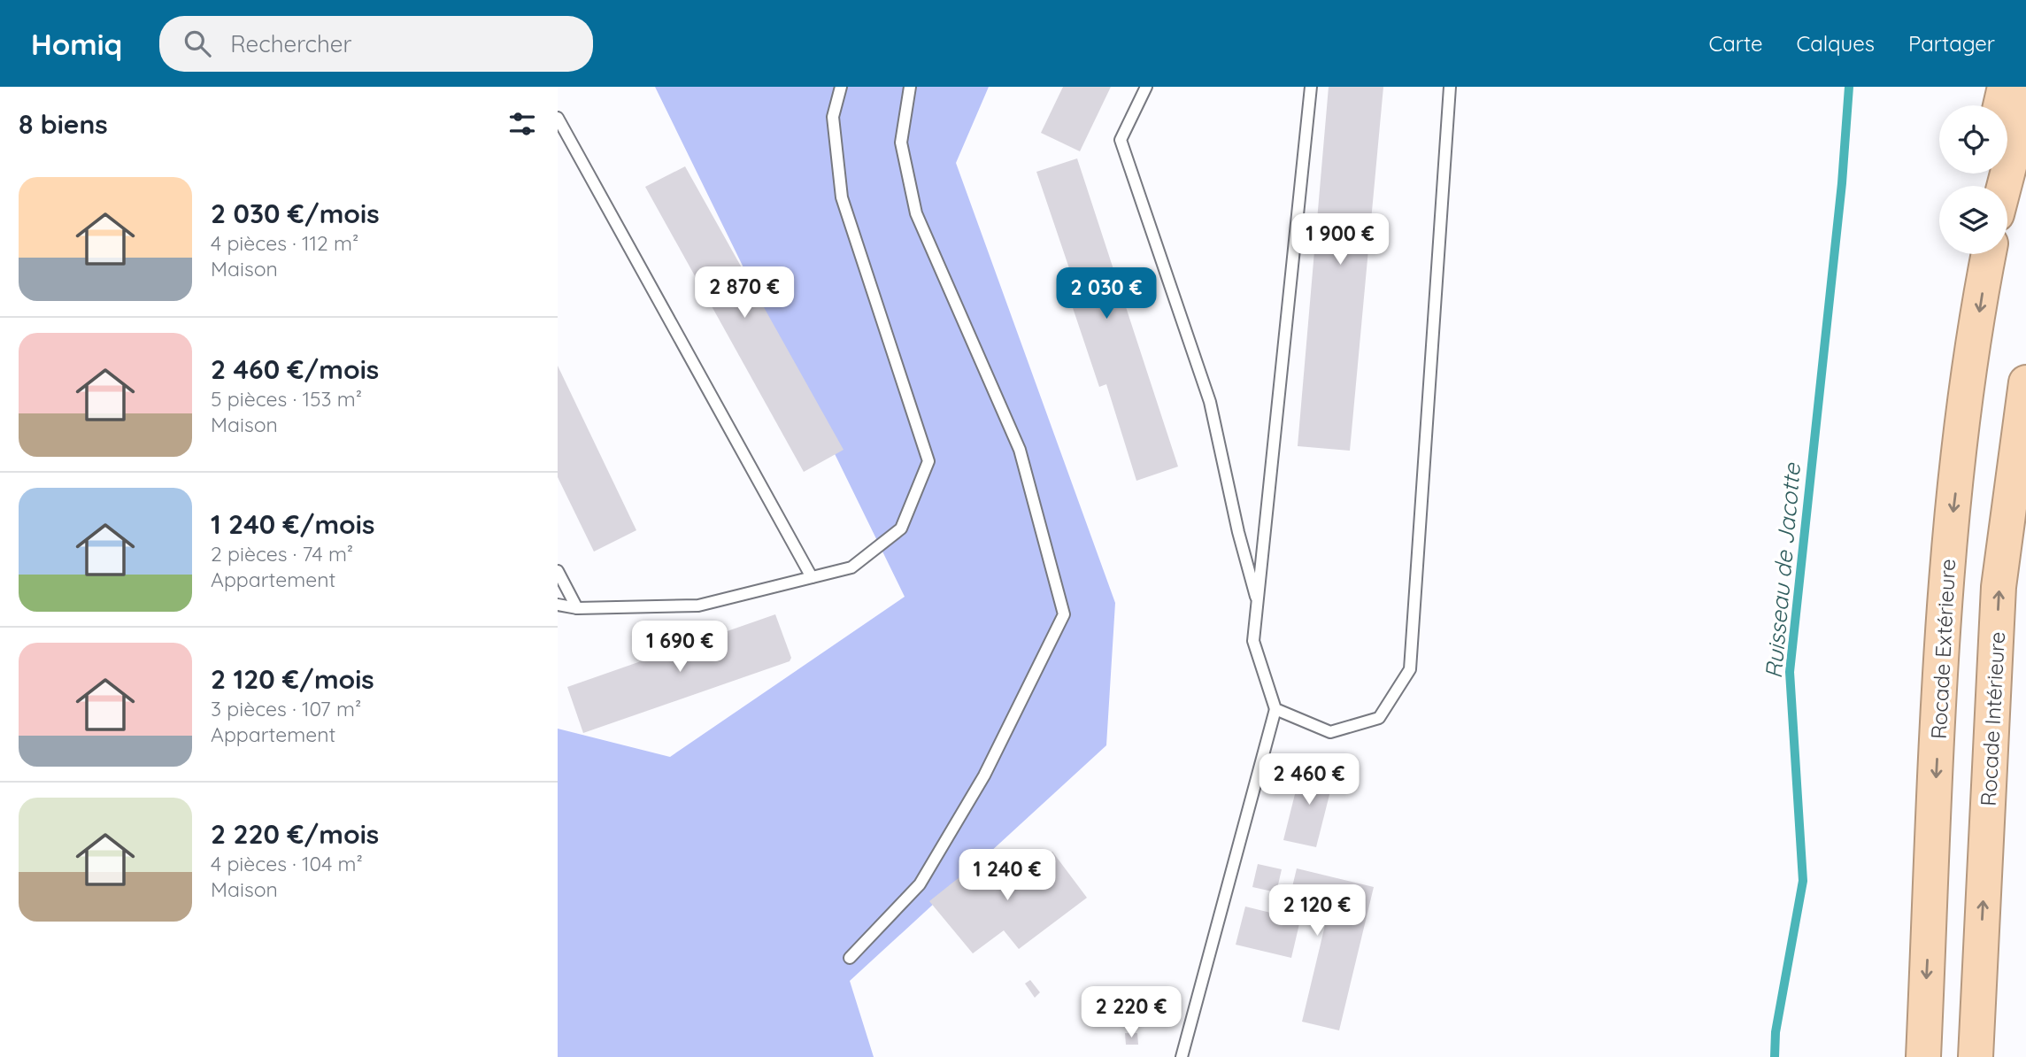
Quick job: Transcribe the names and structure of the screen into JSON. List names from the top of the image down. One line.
{"streets":{"highway":["Rocade Extérieure","Rocade Intérieure"]},"one_way":["Rocade Extérieure","Rocade Intérieure"],"water":["Ruisseau de Jacotte"],"page":{"header":"Homiq","search":"Rechercher","nav":["Carte","Calques","Partager"],"heading":"8 biens","list":[{"name":"2 030 €/mois","note":"4 pièces · 112 m² · Maison"},{"name":"2 460 €/mois","note":"5 pièces · 153 m² · Maison"},{"name":"1 240 €/mois","note":"2 pièces · 74 m² · Appartement"},{"name":"2 120 €/mois","note":"3 pièces · 107 m² · Appartement"},{"name":"2 220 €/mois","note":"4 pièces · 104 m² · Maison"}],"price":["1 900 €","2 870 €","2 030 €","1 690 €","2 460 €","1 240 €","2 120 €","2 220 €"]}}
